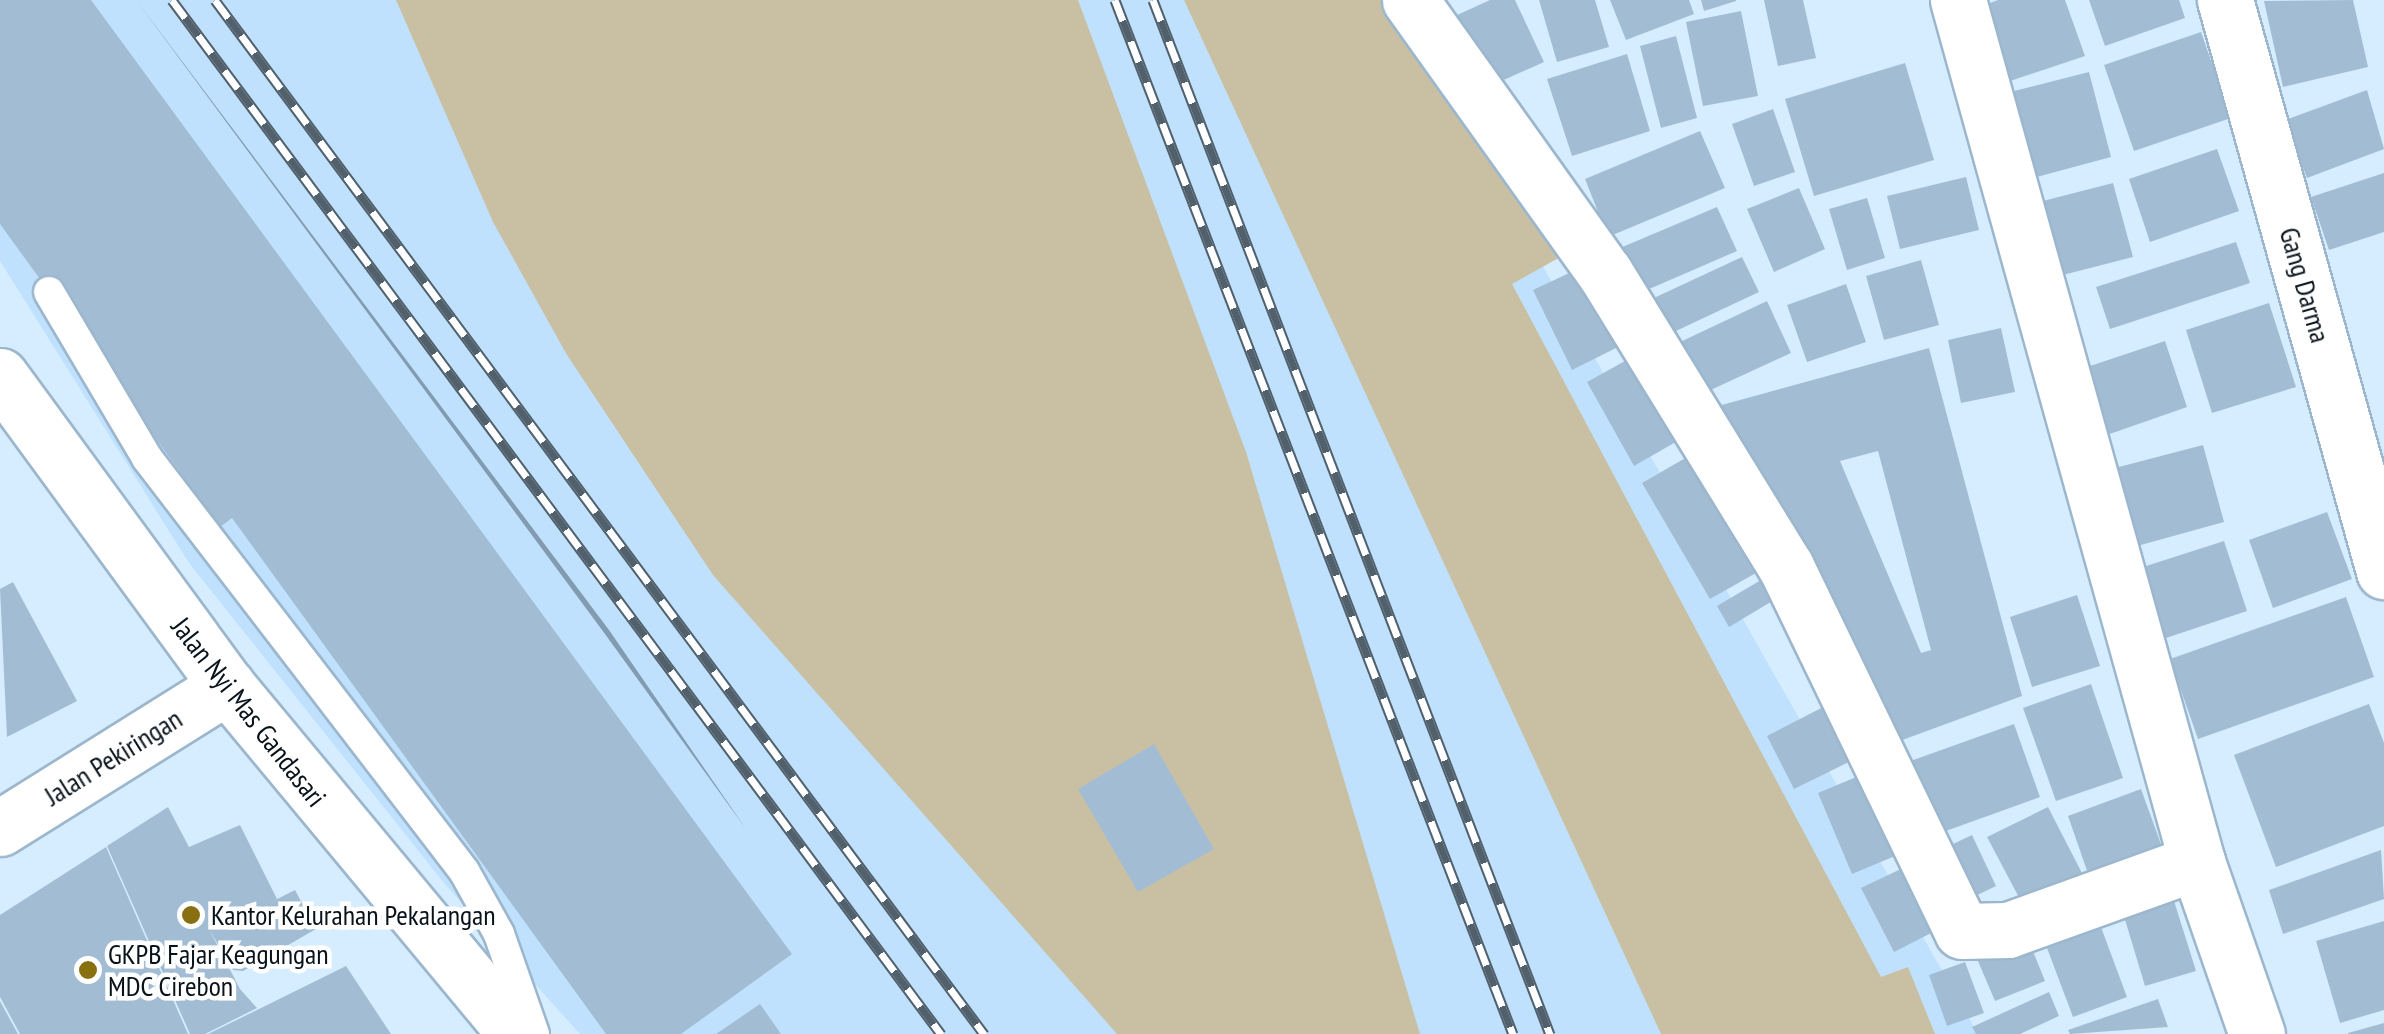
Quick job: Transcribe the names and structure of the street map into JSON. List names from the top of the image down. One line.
{"streets":{"street":["Gang Darma","Jalan Nyi Mas Gandasari","Jalan Pekiringan"]},"crossings":[["Jalan Nyi Mas Gandasari","Jalan Pekiringan"]],"places":["Kantor Kelurahan Pekalangan","GKPB Fajar Keagungan MDC Cirebon"]}
